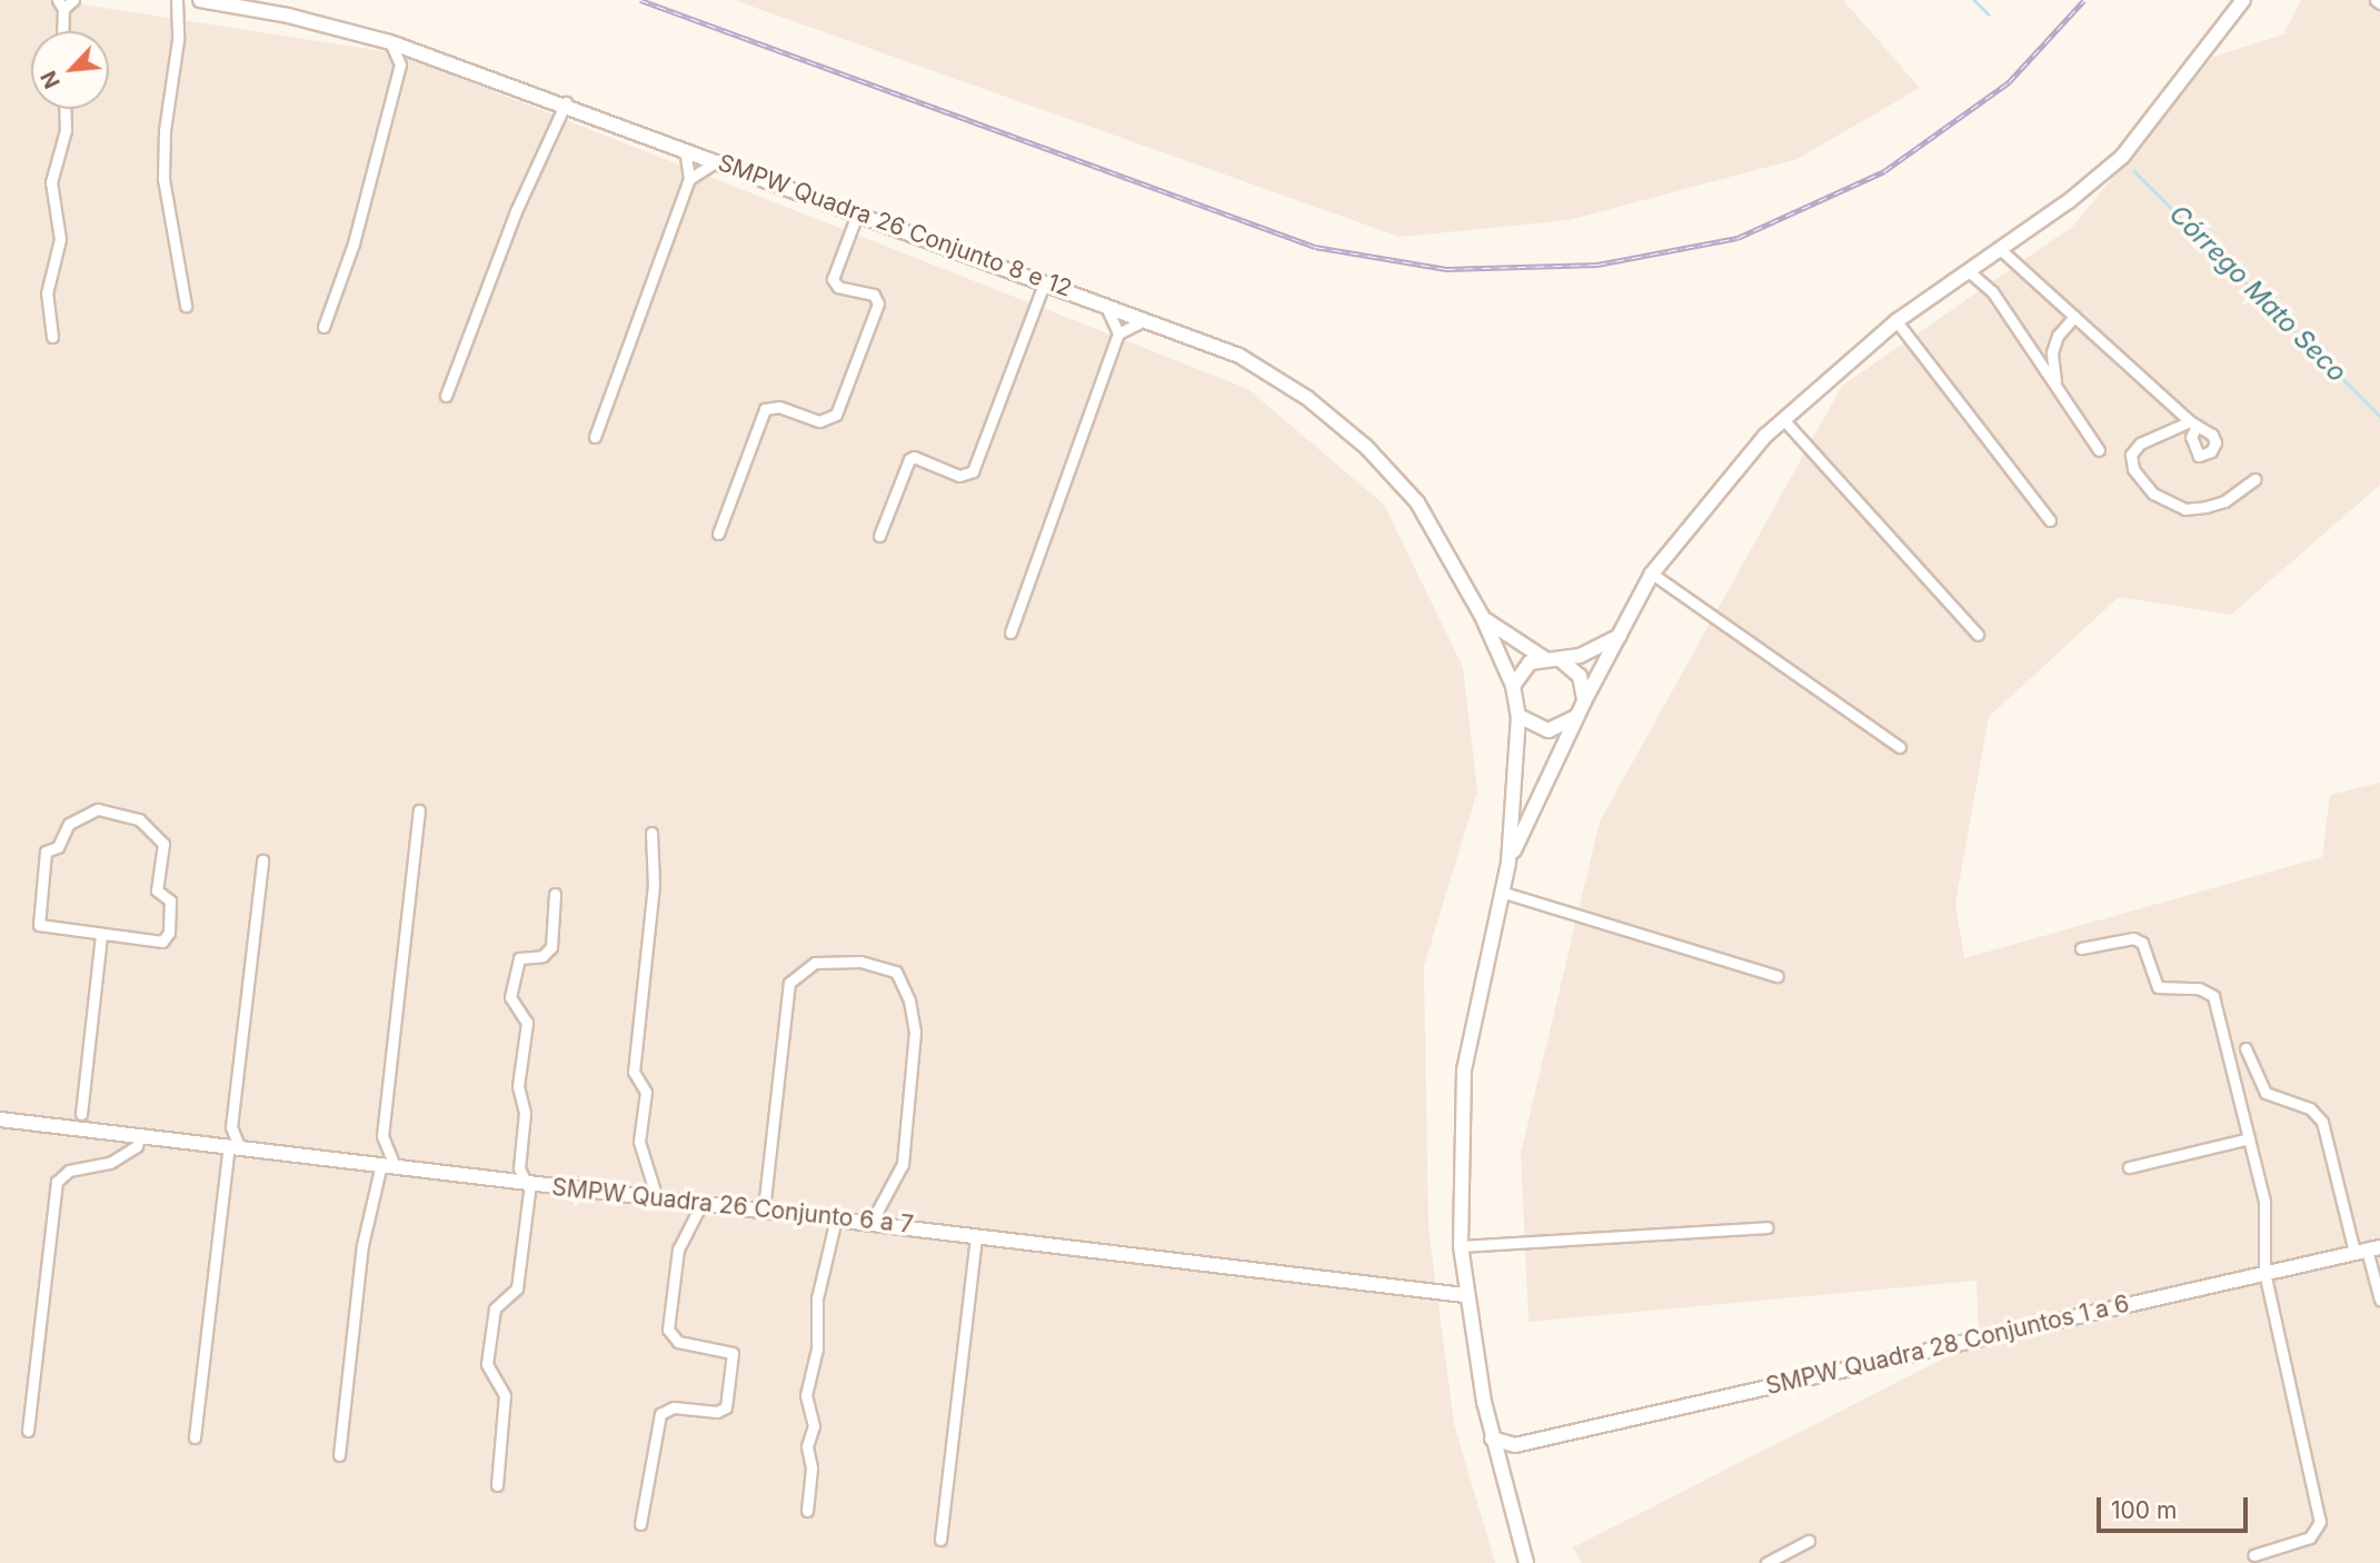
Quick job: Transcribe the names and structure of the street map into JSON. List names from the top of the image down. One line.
{"streets":{"street":["SMPW Quadra 26 Conjunto 8 e 12","SMPW Quadra 26 Conjunto 6 a 7","SMPW Quadra 28 Conjuntos 1 a 6"]},"water":["Córrego Mato Seco"],"scale_bar":"100 m","north":"bottom left"}
